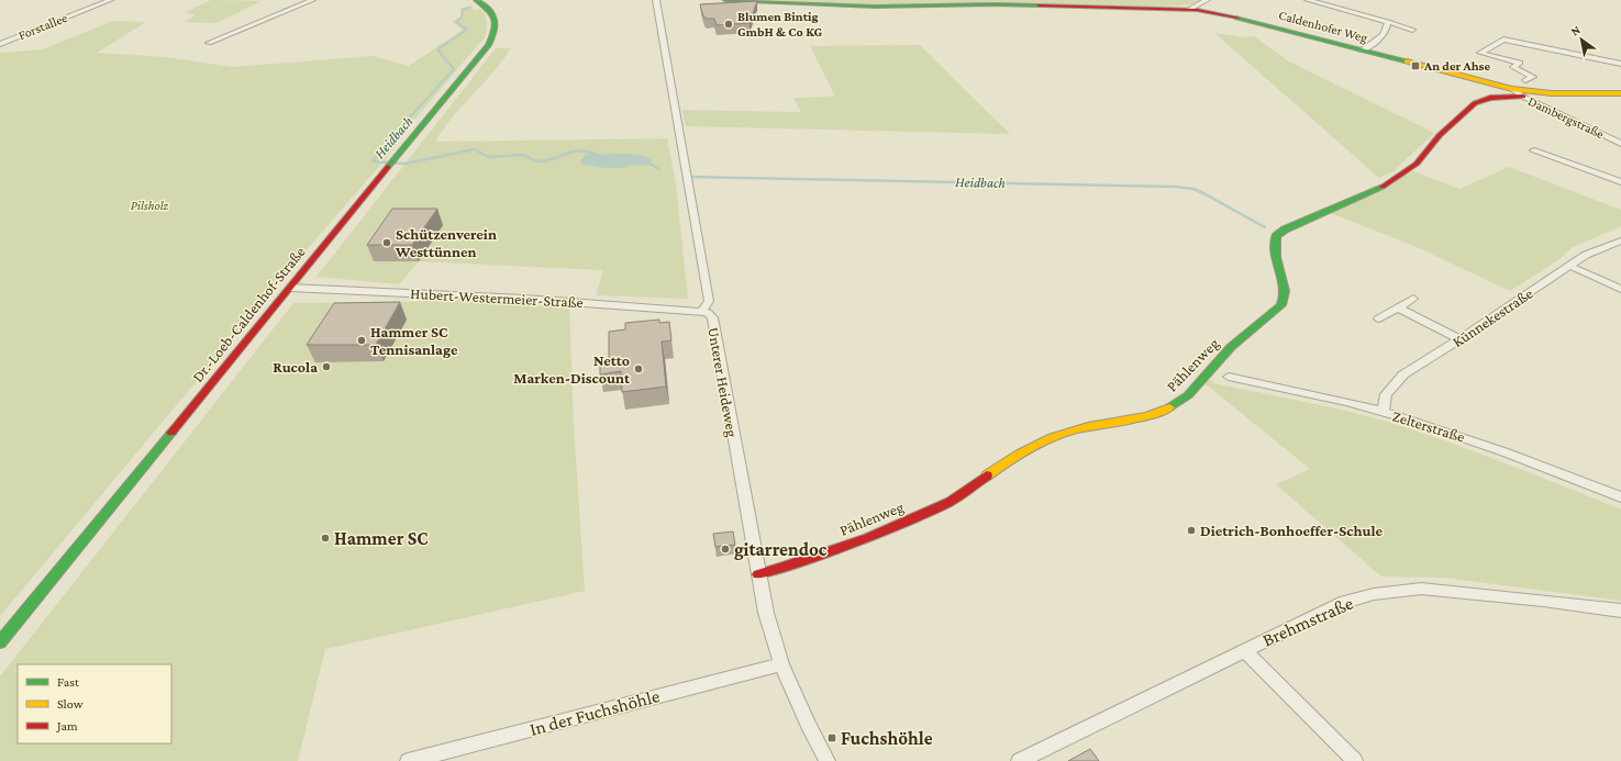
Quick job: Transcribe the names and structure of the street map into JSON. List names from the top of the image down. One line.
{"streets":{"main road":["Caldenhofer Weg","Dr.-Loeb-Caldenhof-Straße","Pählenweg"],"street":["Forstallee","Dambergstraße","Hubert-Westermeier-Straße","Künnekestraße","Unterer Heideweg","Zelterstraße","Brehmstraße","In der Fuchshöhle"]},"crossings":[["Caldenhofer Weg","Dambergstraße"],["Dambergstraße","Pählenweg"],["Hubert-Westermeier-Straße","Dr.-Loeb-Caldenhof-Straße"],["Hubert-Westermeier-Straße","Unterer Heideweg"],["Künnekestraße","Zelterstraße"],["Pählenweg","Unterer Heideweg"],["Unterer Heideweg","In der Fuchshöhle"]],"water":["Heidbach"],"parks":["Pilsholz"],"places":{"other":["Blumen Bintig GmbH & Co KG","Schützenverein Westtünnen","Hammer SC Tennisanlage","Rucola","Netto Marken-Discount","Dietrich-Bonhoeffer-Schule","Hammer SC","gitarrendoc"],"transit":["An der Ahse","Fuchshöhle"]},"legend":["Fast","Slow","Jam"],"north":"top left"}
